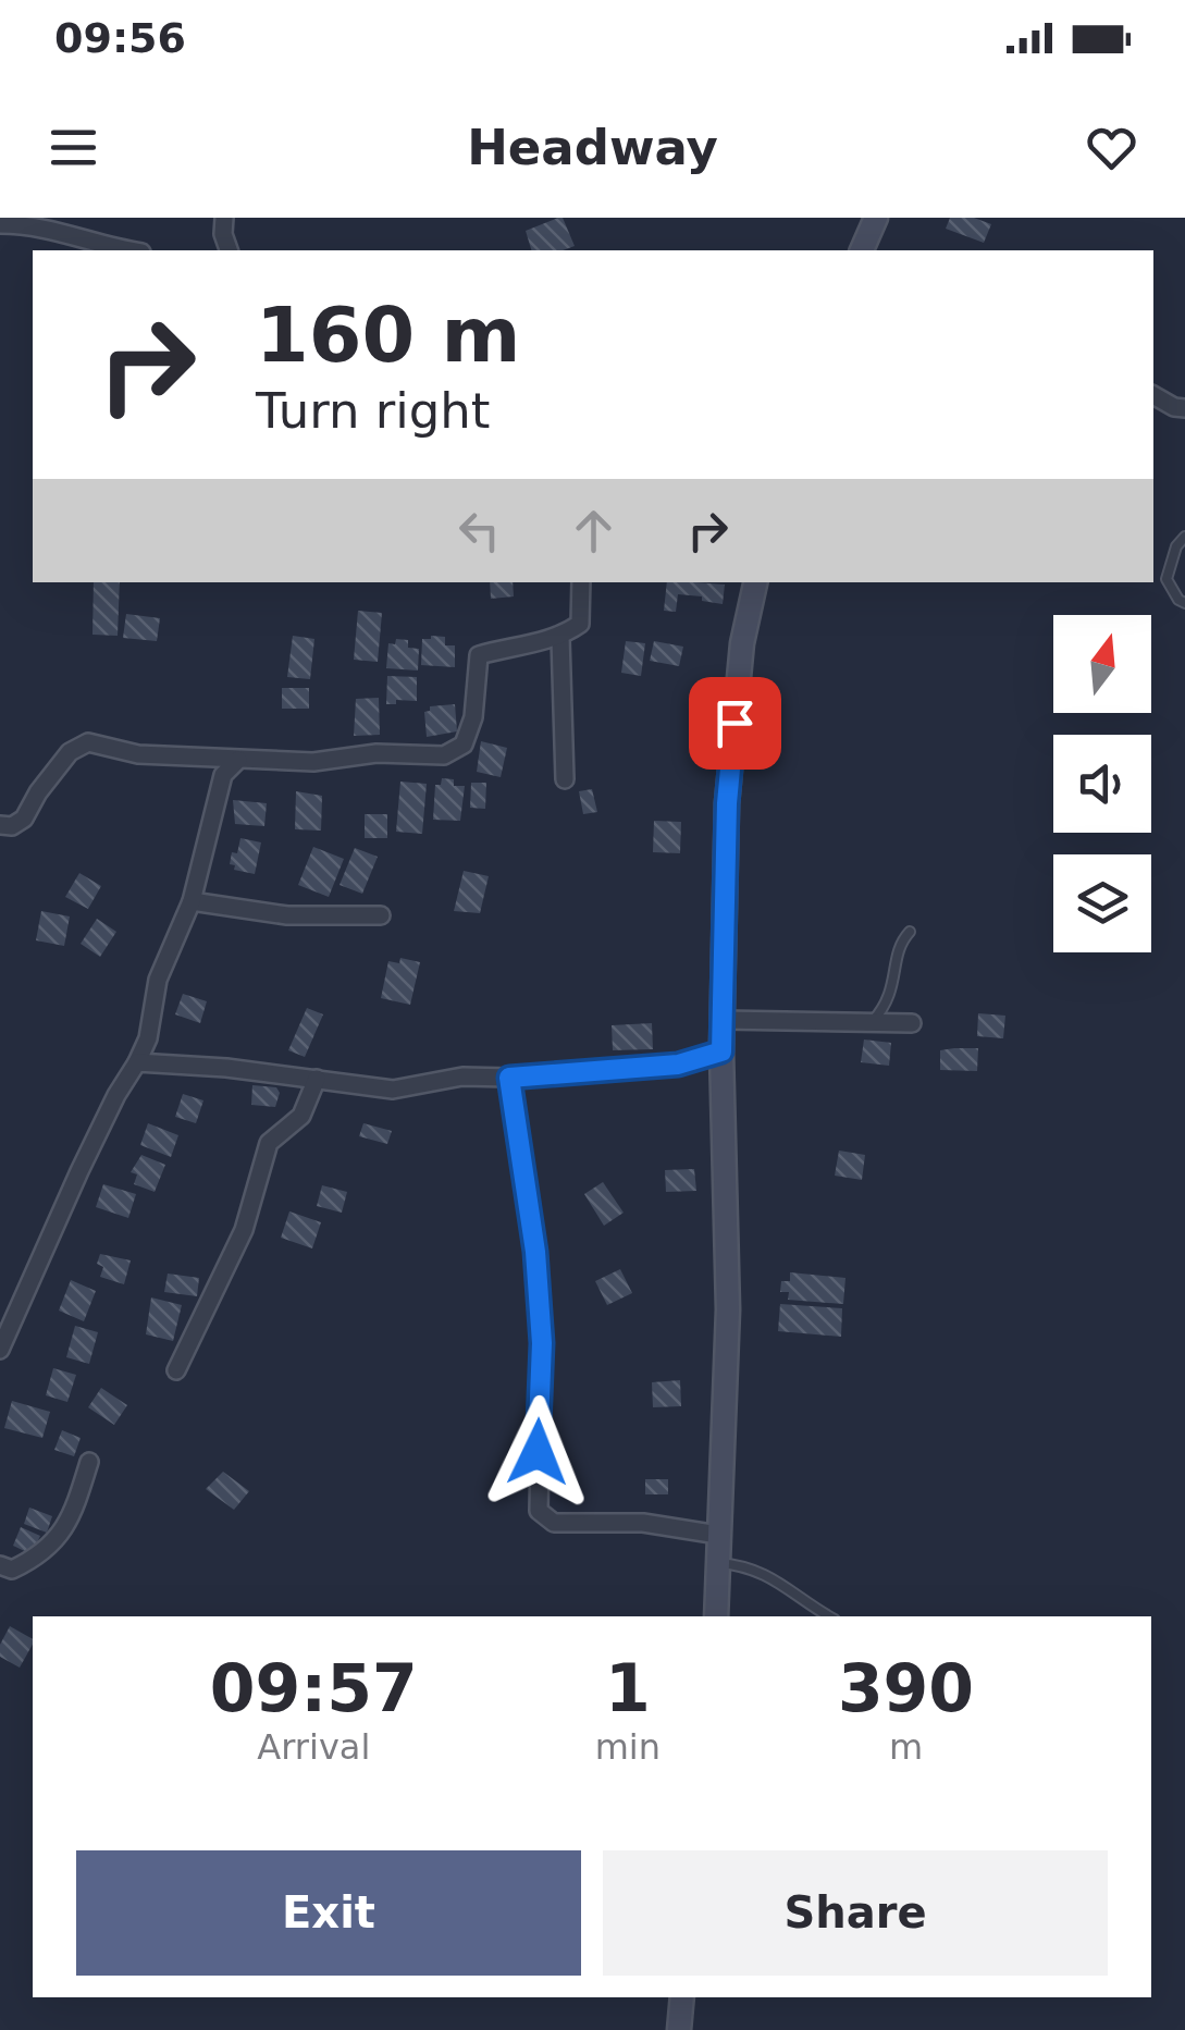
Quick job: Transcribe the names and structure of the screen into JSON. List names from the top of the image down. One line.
{"north":"top","page":{"status":"09:56","header":"Headway","turn":["160 m","Turn right"],"eta":["09:57","Arrival","1","min","390","m"],"buttons":["Exit","Share"]}}
